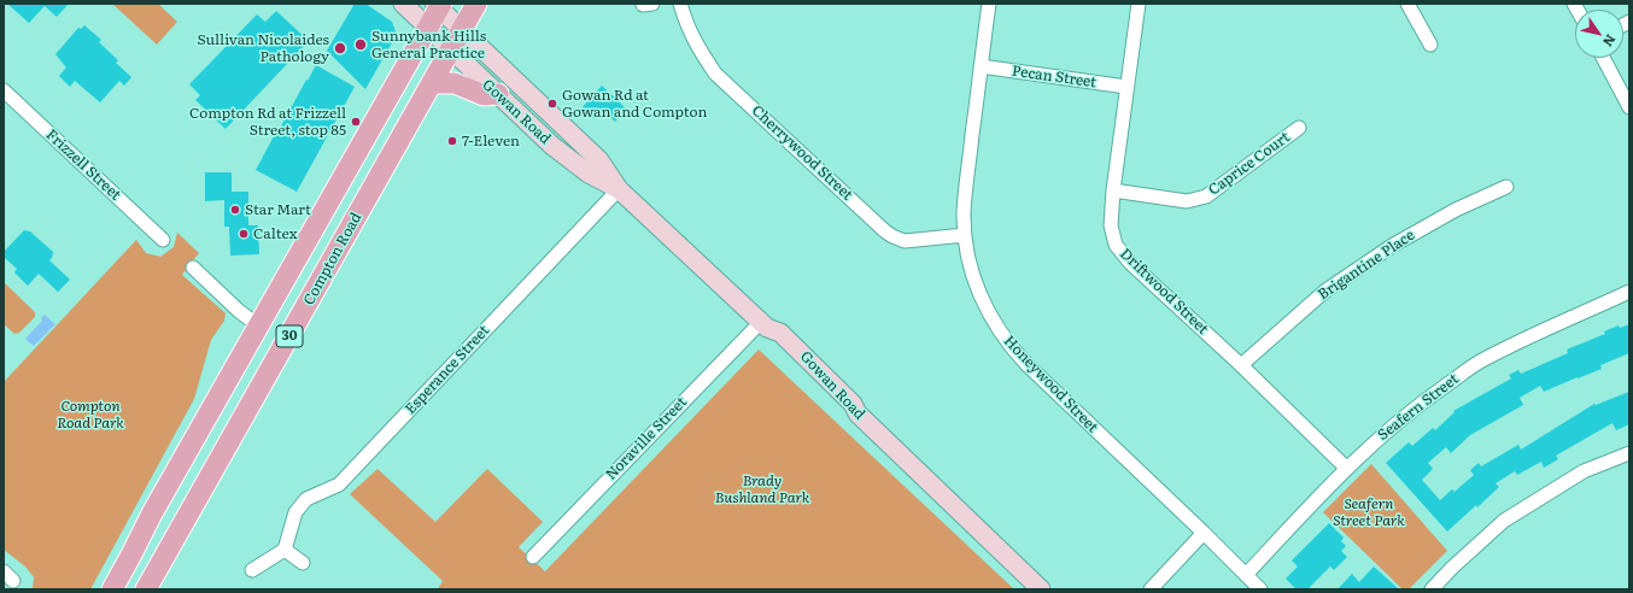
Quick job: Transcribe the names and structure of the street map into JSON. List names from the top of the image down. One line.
{"streets":{"main road":["Gowan Road","Compton Road","30"],"street":["Pecan Street","Cherrywood Street","Caprice Court","Frizzell Street","Brigantine Place","Driftwood Street","Esperance Street","Honeywood Street","Seafern Street","Noraville Street"]},"crossings":[["Pecan Street","Driftwood Street"],["Pecan Street","Honeywood Street"],["Gowan Road","Compton Road"],["Gowan Road","30"],["Gowan Road","Esperance Street"],["Gowan Road","Noraville Street"],["Cherrywood Street","Honeywood Street"],["Caprice Court","Driftwood Street"],["Brigantine Place","Driftwood Street"],["Driftwood Street","Seafern Street"],["Honeywood Street","Seafern Street"]],"parks":["Compton Road Park","Brady Bushland Park","Seafern Street Park"],"places":["Sunnybank Hills General Practice","Sullivan Nicolaides Pathology","Gowan Rd at Gowan and Compton","Compton Rd at Frizzell Street, stop 85","7-Eleven","Star Mart","Caltex"],"north":"bottom right"}
